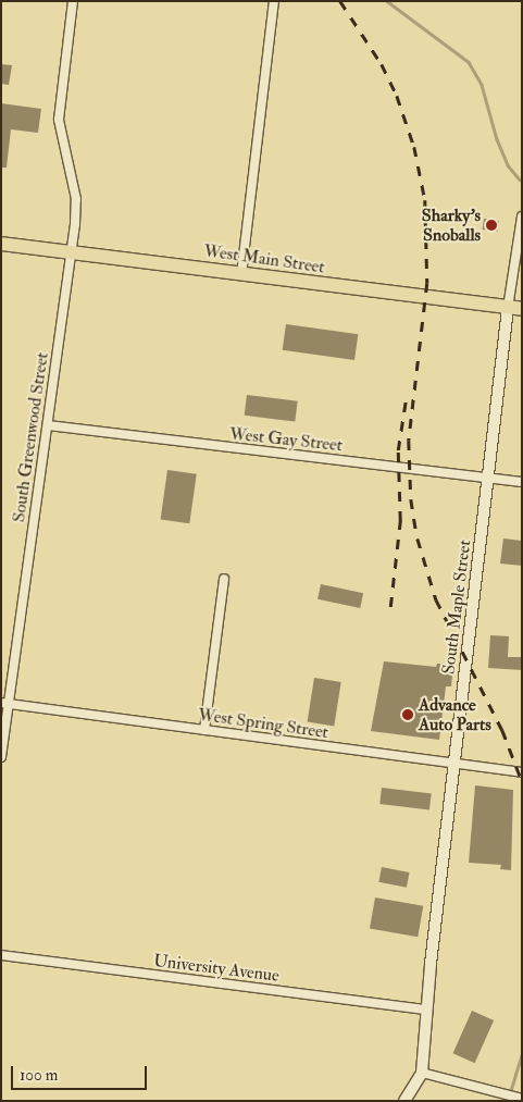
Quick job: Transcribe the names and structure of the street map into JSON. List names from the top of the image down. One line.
{"streets":{"main road":["West Main Street"],"street":["South Greenwood Street","West Gay Street","South Maple Street","West Spring Street","University Avenue"]},"crossings":[["West Main Street","South Greenwood Street"],["West Main Street","South Maple Street"],["South Greenwood Street","West Gay Street"],["South Greenwood Street","West Spring Street"],["West Gay Street","South Maple Street"],["South Maple Street","West Spring Street"],["South Maple Street","University Avenue"]],"places":["Sharky's Snoballs","Advance Auto Parts"],"scale_bar":"100 m"}
